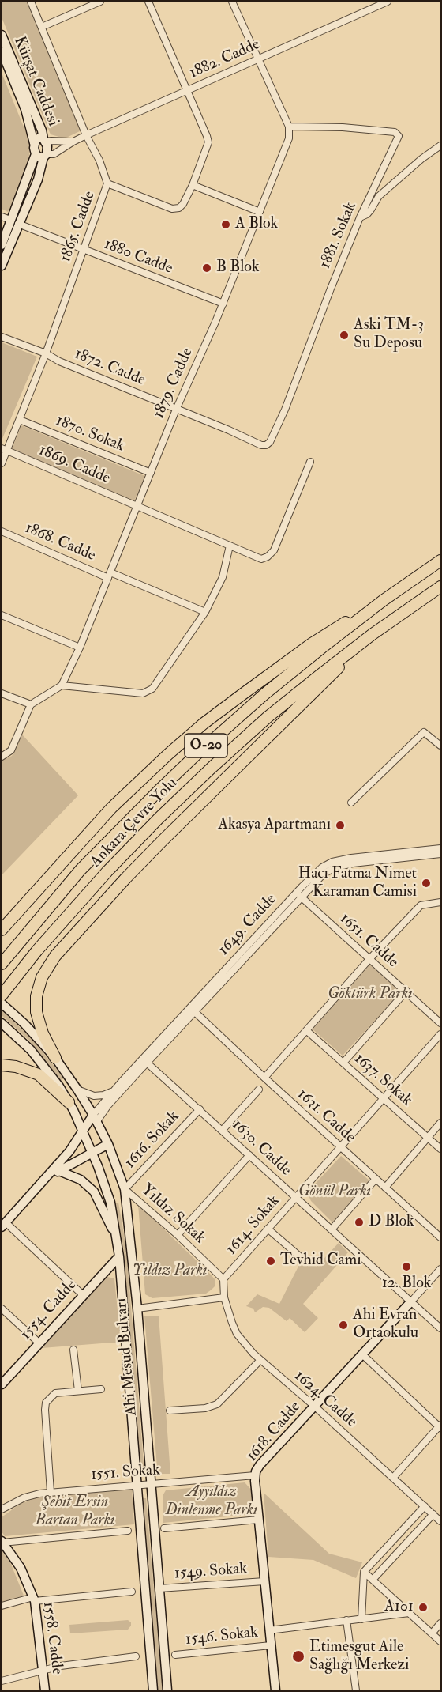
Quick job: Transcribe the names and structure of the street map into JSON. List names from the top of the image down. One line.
{"streets":{"highway":["O-20","Ankara Çevre Yolu"],"street":["1882. Cadde","Kürşat Caddesi","1865. Cadde","1881. Sokak","1880 Cadde","1872. Cadde","1879. Cadde","1870. Sokak","1869. Cadde","1868. Cadde","1649. Cadde","1651. Cadde","1637. Sokak","1631. Cadde","1616. Sokak","1630. Cadde","Yıldız Sokak","1614. Sokak","1554. Cadde","Ahi Mesud Bulvarı","1624. Cadde","1618. Cadde","1551. Sokak","1549. Sokak","1546. Sokak","1558. Cadde"]},"crossings":[["1882. Cadde","Kürşat Caddesi"],["1882. Cadde","1865. Cadde"],["1865. Cadde","1880 Cadde"],["1865. Cadde","1872. Cadde"],["1865. Cadde","1870. Sokak"],["1865. Cadde","1869. Cadde"],["1881. Sokak","1872. Cadde"],["1881. Sokak","1879. Cadde"],["1880 Cadde","1879. Cadde"],["1872. Cadde","1879. Cadde"],["1879. Cadde","1870. Sokak"],["1879. Cadde","1869. Cadde"],["1879. Cadde","1868. Cadde"],["1649. Cadde","1651. Cadde"],["1649. Cadde","1631. Cadde"],["1649. Cadde","1630. Cadde"],["1649. Cadde","Ahi Mesud Bulvarı"],["1637. Sokak","1614. Sokak"],["1631. Cadde","1614. Sokak"],["1616. Sokak","1630. Cadde"],["1616. Sokak","Yıldız Sokak"],["1616. Sokak","Ahi Mesud Bulvarı"],["1630. Cadde","1614. Sokak"],["1630. Cadde","1618. Cadde"],["Yıldız Sokak","1614. Sokak"],["Yıldız Sokak","Ahi Mesud Bulvarı"],["Yıldız Sokak","1624. Cadde"],["1614. Sokak","1624. Cadde"],["1554. Cadde","Ahi Mesud Bulvarı"],["Ahi Mesud Bulvarı","1551. Sokak"],["Ahi Mesud Bulvarı","1549. Sokak"],["1624. Cadde","1618. Cadde"],["1618. Cadde","1551. Sokak"],["1618. Cadde","1549. Sokak"],["1618. Cadde","1546. Sokak"]],"parks":["Göktürk Parkı","Gönül Parkı","Yıldız Parkı","Ayyıldız Dinlenme Parkı","Şehit Ersin Bartan Parkı"],"places":["A Blok","B Blok","Aski TM-3 Su Deposu","Akasya Apartmanı","Hacı Fatma Nimet Karaman Camisi","D Blok","Tevhid Cami","12. Blok","Ahi Evran Ortaokulu","A101","Etimesgut Aile Sağlığı Merkezi"]}
